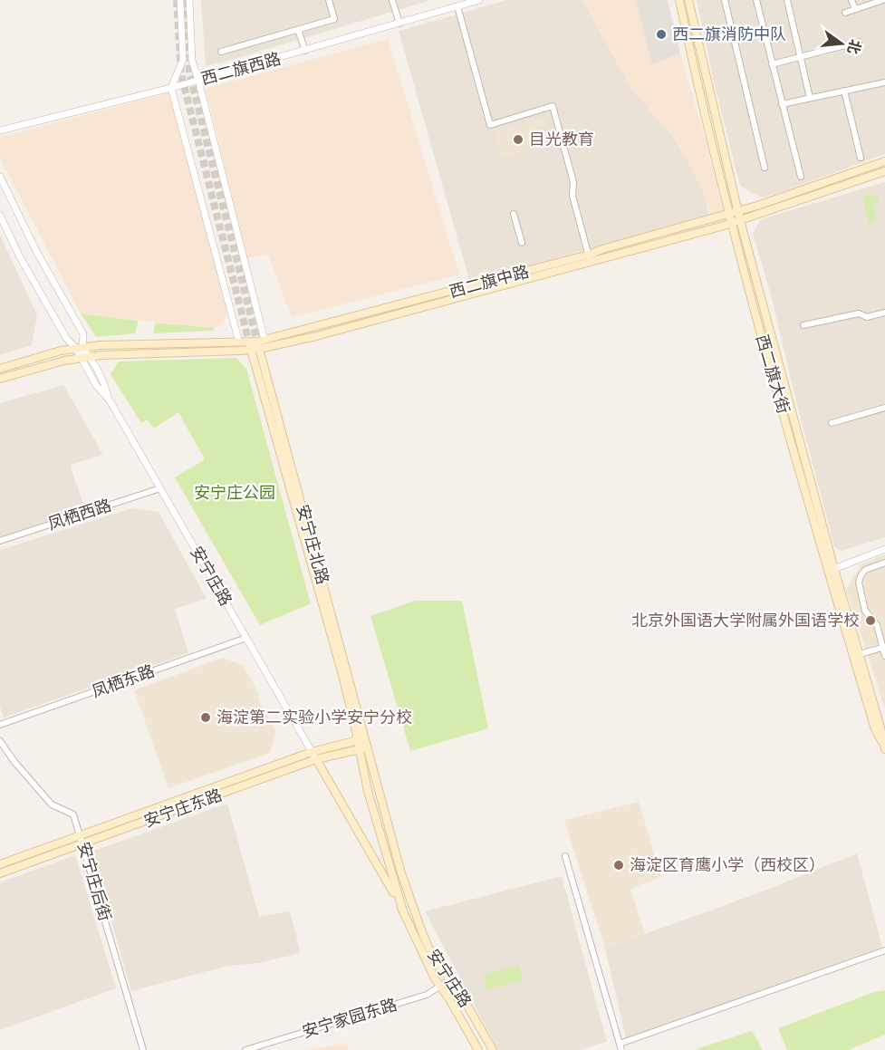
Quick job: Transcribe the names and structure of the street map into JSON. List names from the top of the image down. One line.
{"streets":{"main road":["西二旗中路","西二旗大街","安宁庄北路","安宁庄路","安宁庄东路"],"street":["西二旗西路","凤栖西路","凤栖东路","安宁庄后街","安宁家园东路"]},"crossings":[["西二旗中路","西二旗大街"],["西二旗中路","安宁庄北路"],["西二旗中路","安宁庄路"],["凤栖西路","安宁庄路"],["安宁庄北路","安宁庄路"],["安宁庄北路","安宁庄东路"],["安宁庄路","凤栖东路"],["安宁庄路","安宁庄东路"],["安宁庄路","安宁家园东路"],["安宁庄东路","安宁庄后街"]],"parks":["安宁庄公园"],"places":["西二旗消防中队","目光教育","北京外国语大学附属外国语学校","海淀第二实验小学安宁分校","海淀区育鹰小学（西校区）"],"north":"right"}
